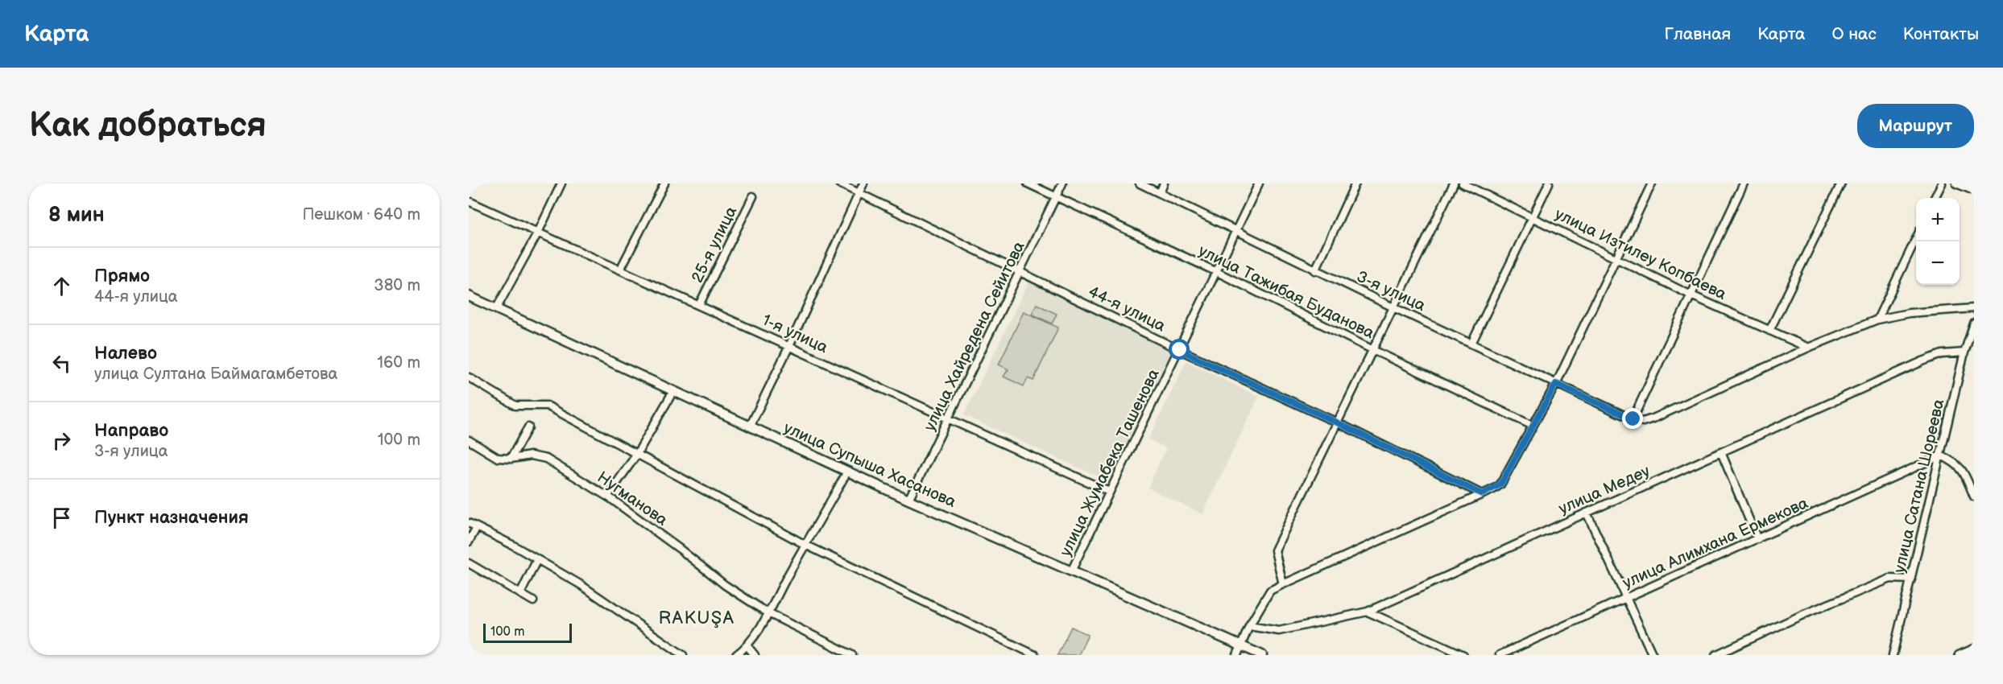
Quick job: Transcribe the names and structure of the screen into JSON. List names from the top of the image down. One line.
{"streets":{"street":["25-я улица","улица Изтилеу Копбаева","3-я улица","улица Тажибая Буданова","44-я улица","1-я улица","улица Хайредена Сейитова","улица Жумабека Ташенова","улица Супыша Хасанова","улица Сатана Шореева","улица Медеу","Нугманова","улица Алимхана Ермекова"]},"crossings":[["25-я улица","1-я улица"],["3-я улица","улица Жумабека Ташенова"],["улица Тажибая Буданова","улица Хайредена Сейитова"],["улица Тажибая Буданова","улица Жумабека Ташенова"],["44-я улица","улица Хайредена Сейитова"],["44-я улица","улица Жумабека Ташенова"],["1-я улица","улица Хайредена Сейитова"],["1-я улица","улица Жумабека Ташенова"],["улица Хайредена Сейитова","улица Супыша Хасанова"],["улица Жумабека Ташенова","улица Супыша Хасанова"],["улица Сатана Шореева","улица Медеу"],["улица Сатана Шореева","улица Алимхана Ермекова"]],"districts":["RAKUŞA"],"scale_bar":"100 m","page":{"header":"Карта","nav":["Главная","Карта","О нас","Контакты"],"buttons":"Маршрут","title":"Как добраться","heading":["8 мин","Пешком · 640 m"],"map_buttons":["+","−"],"list":[["Прямо","44-я улица","380 m"],["Налево","улица Султана Баймагамбетова","160 m"],["Направо","3-я улица","100 m"],"Пункт назначения"],"scale":"100 m"}}
